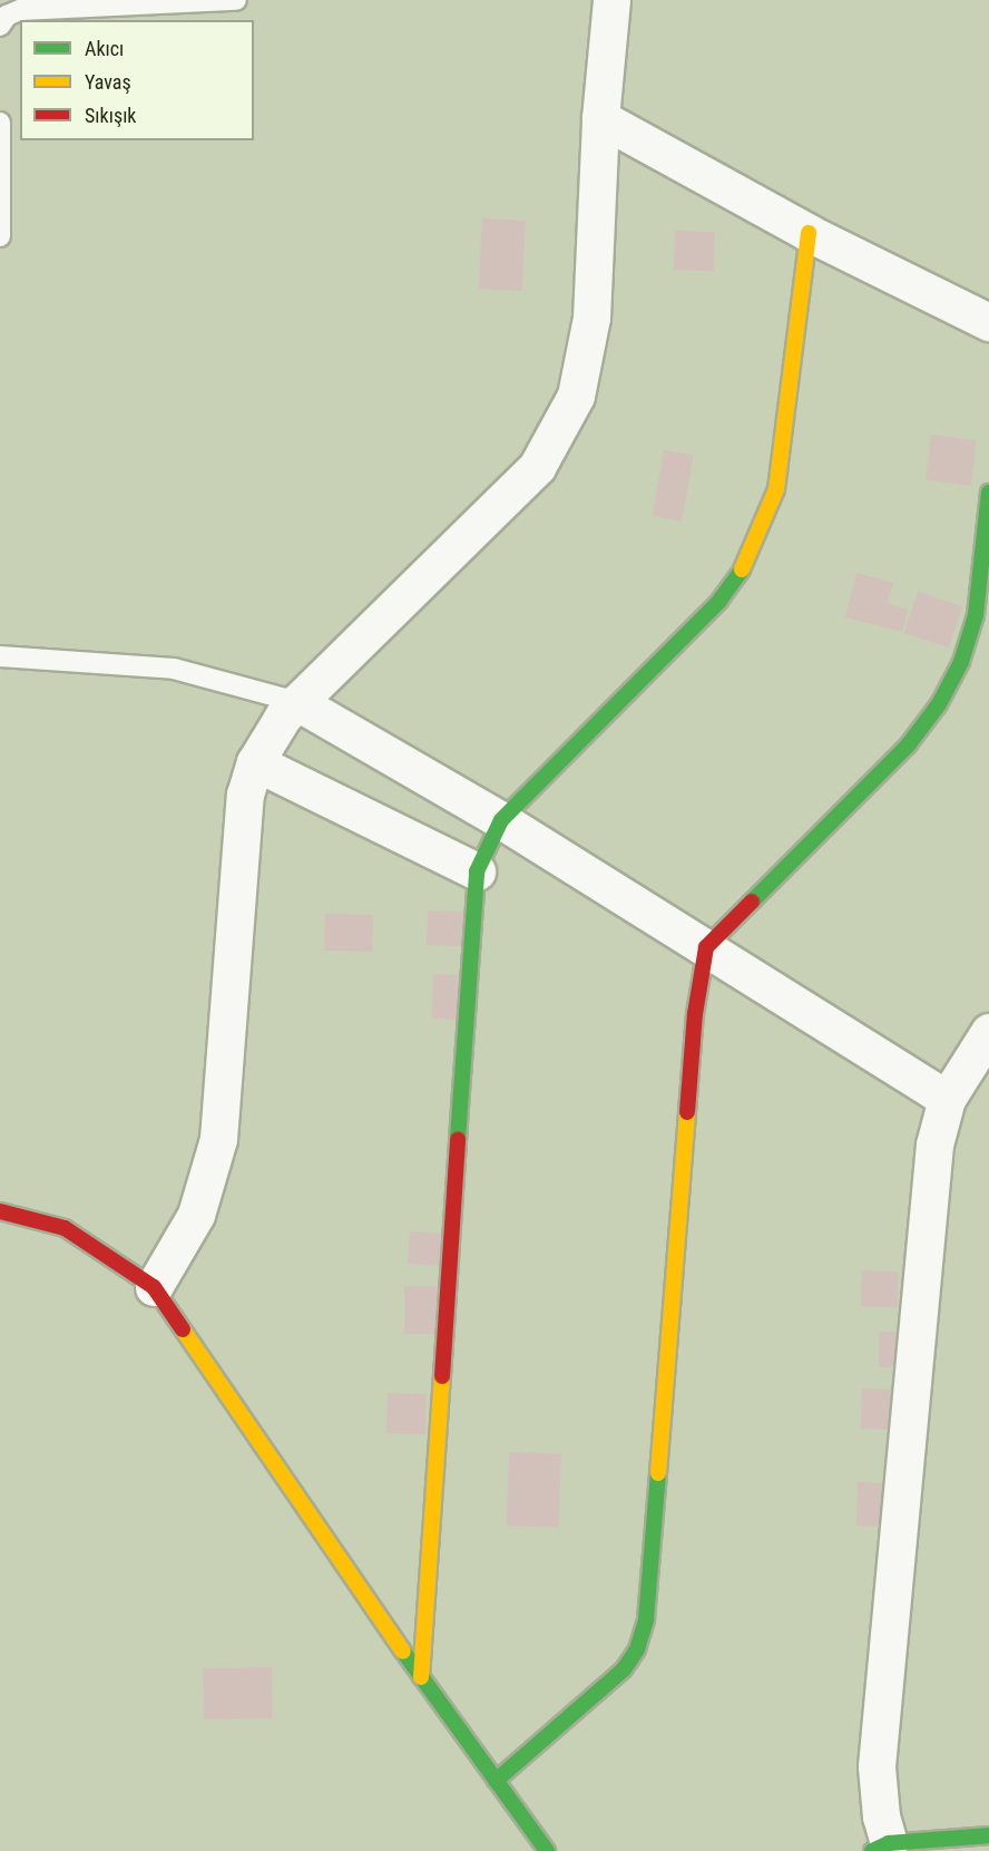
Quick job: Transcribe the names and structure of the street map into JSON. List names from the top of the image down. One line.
{"legend":["Akıcı","Yavaş","Sıkışık"]}
